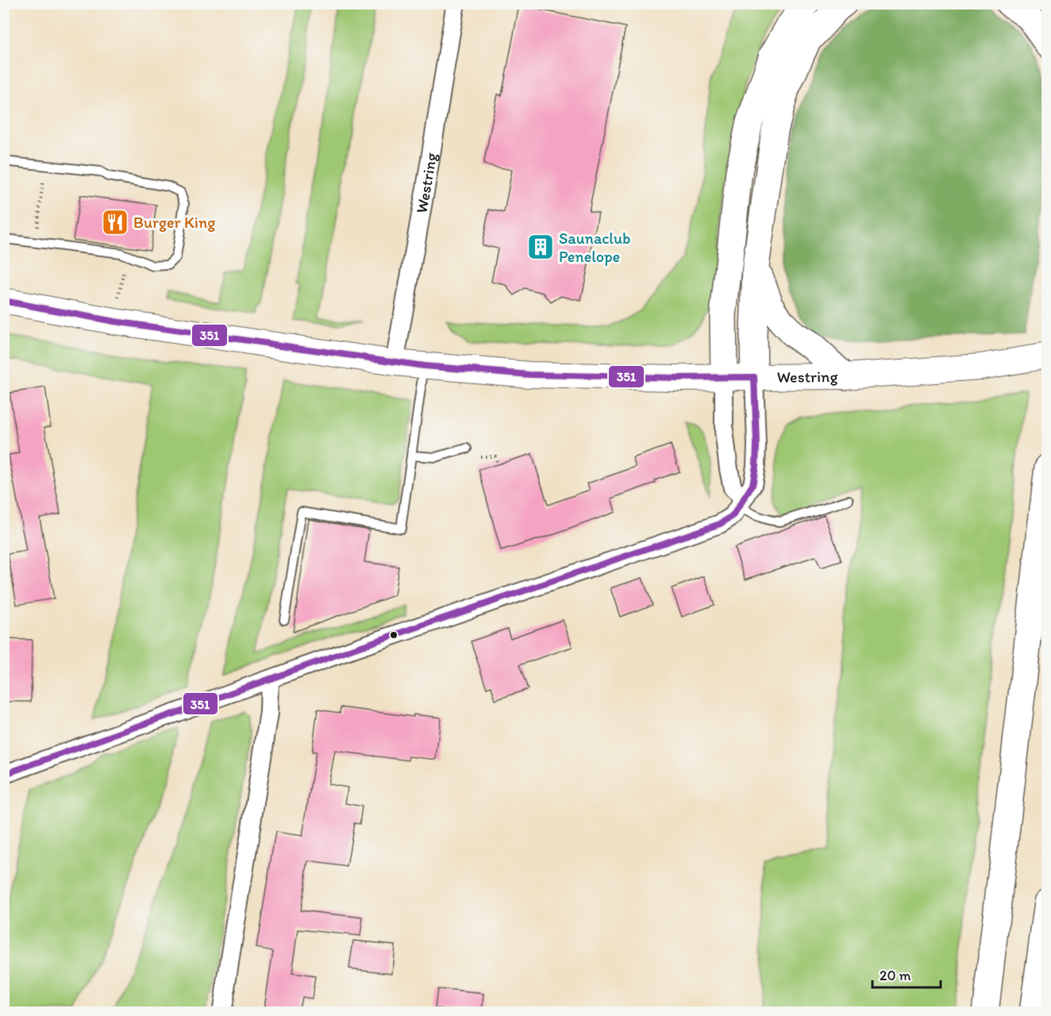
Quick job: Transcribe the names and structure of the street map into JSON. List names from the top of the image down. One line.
{"streets":{"main road":["Westring"]},"places":{"restaurant":["Burger King"],"building":["Saunaclub Penelope"]},"lines":["transit line 351"],"scale_bar":"20 m"}
